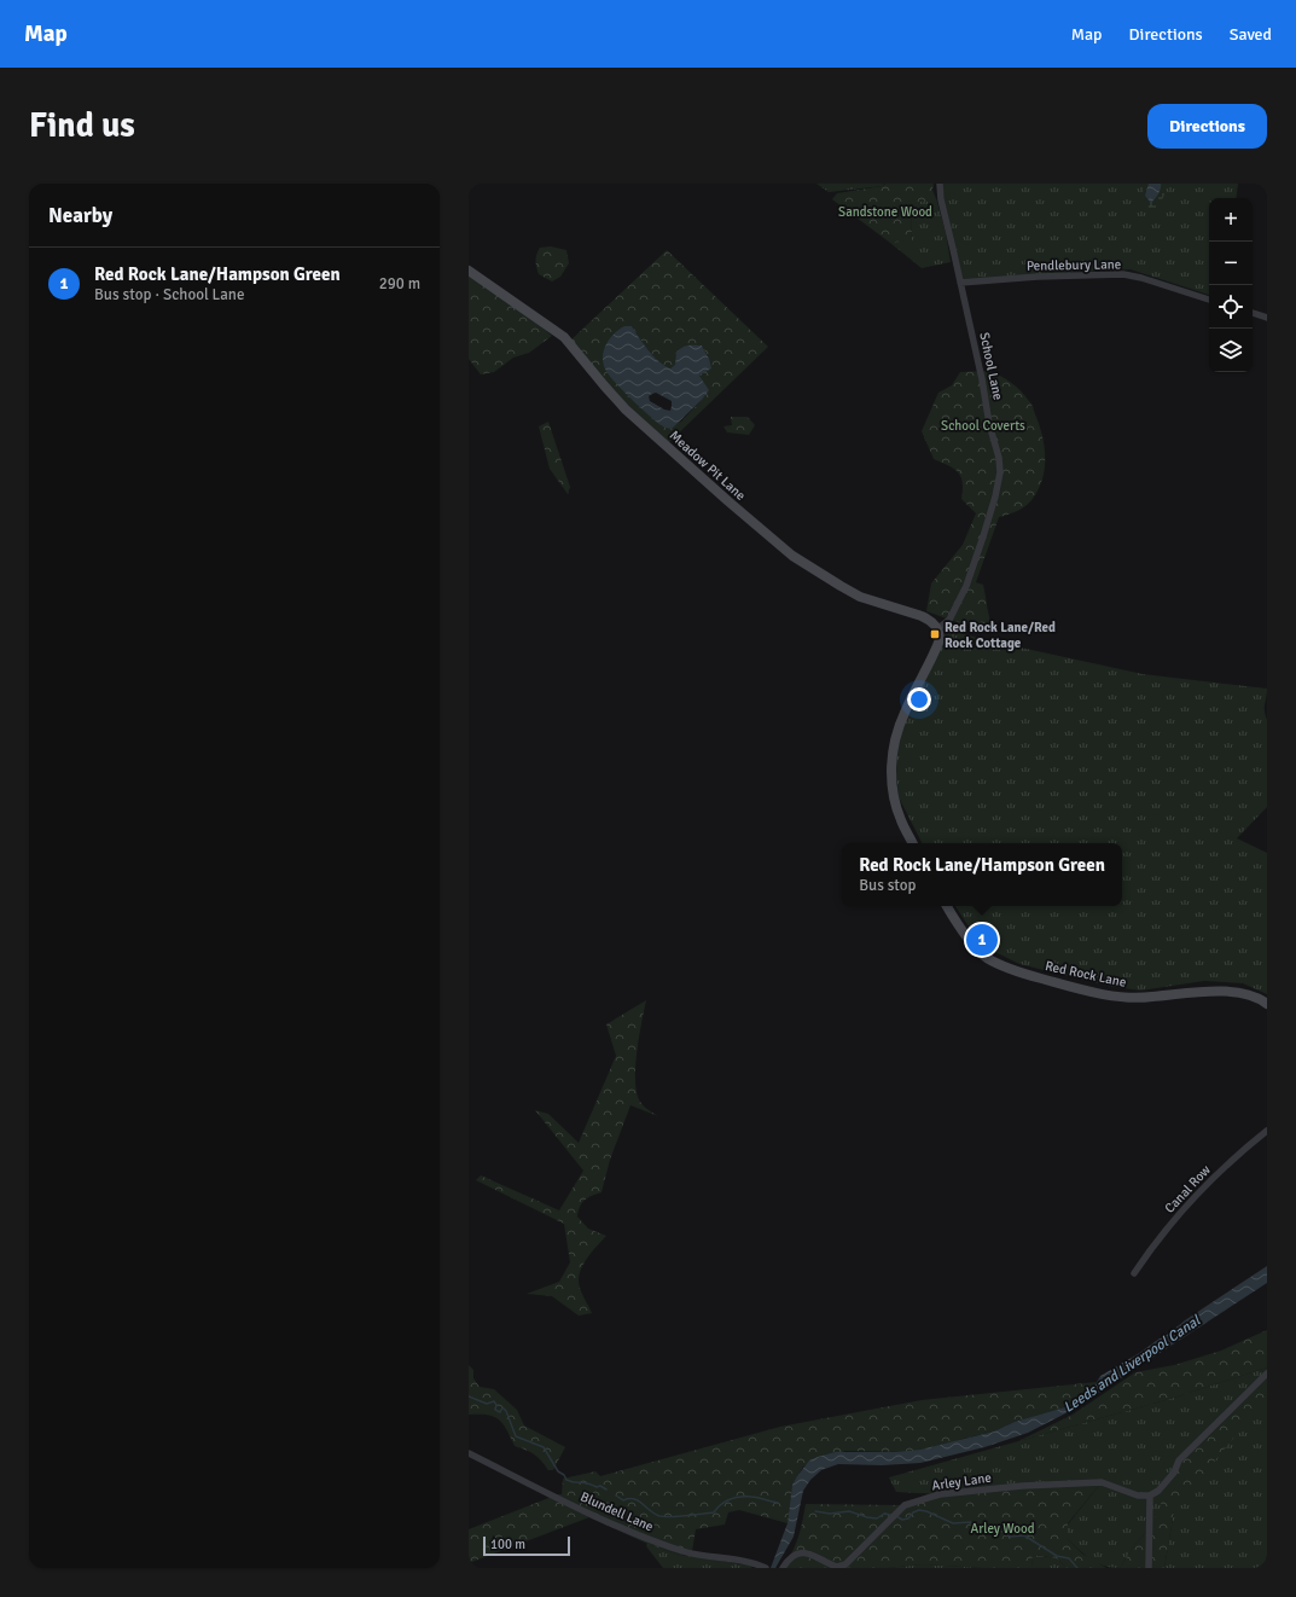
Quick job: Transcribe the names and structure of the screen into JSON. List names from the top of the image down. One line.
{"streets":{"main road":["Meadow Pit Lane","Red Rock Lane"],"street":["Pendlebury Lane","School Lane","Canal Row","Arley Lane","Blundell Lane"]},"crossings":[["Pendlebury Lane","School Lane"],["School Lane","Meadow Pit Lane"]],"water":["Leeds and Liverpool Canal"],"parks":["Sandstone Wood","School Coverts","Arley Wood"],"places":{"transit":["Red Rock Lane/Red Rock Cottage"]},"scale_bar":"100 m","page":{"header":"Map","nav":["Map","Directions","Saved"],"buttons":"Directions","title":"Find us","heading":"Nearby","map_buttons":["+","−"],"list":[{"mark":"1","name":"Red Rock Lane/Hampson Green","note":"Bus stop · School Lane","value":"290 m"}],"popup":["Red Rock Lane/Hampson Green","Bus stop"],"pins":"1","scale":"100 m"}}
